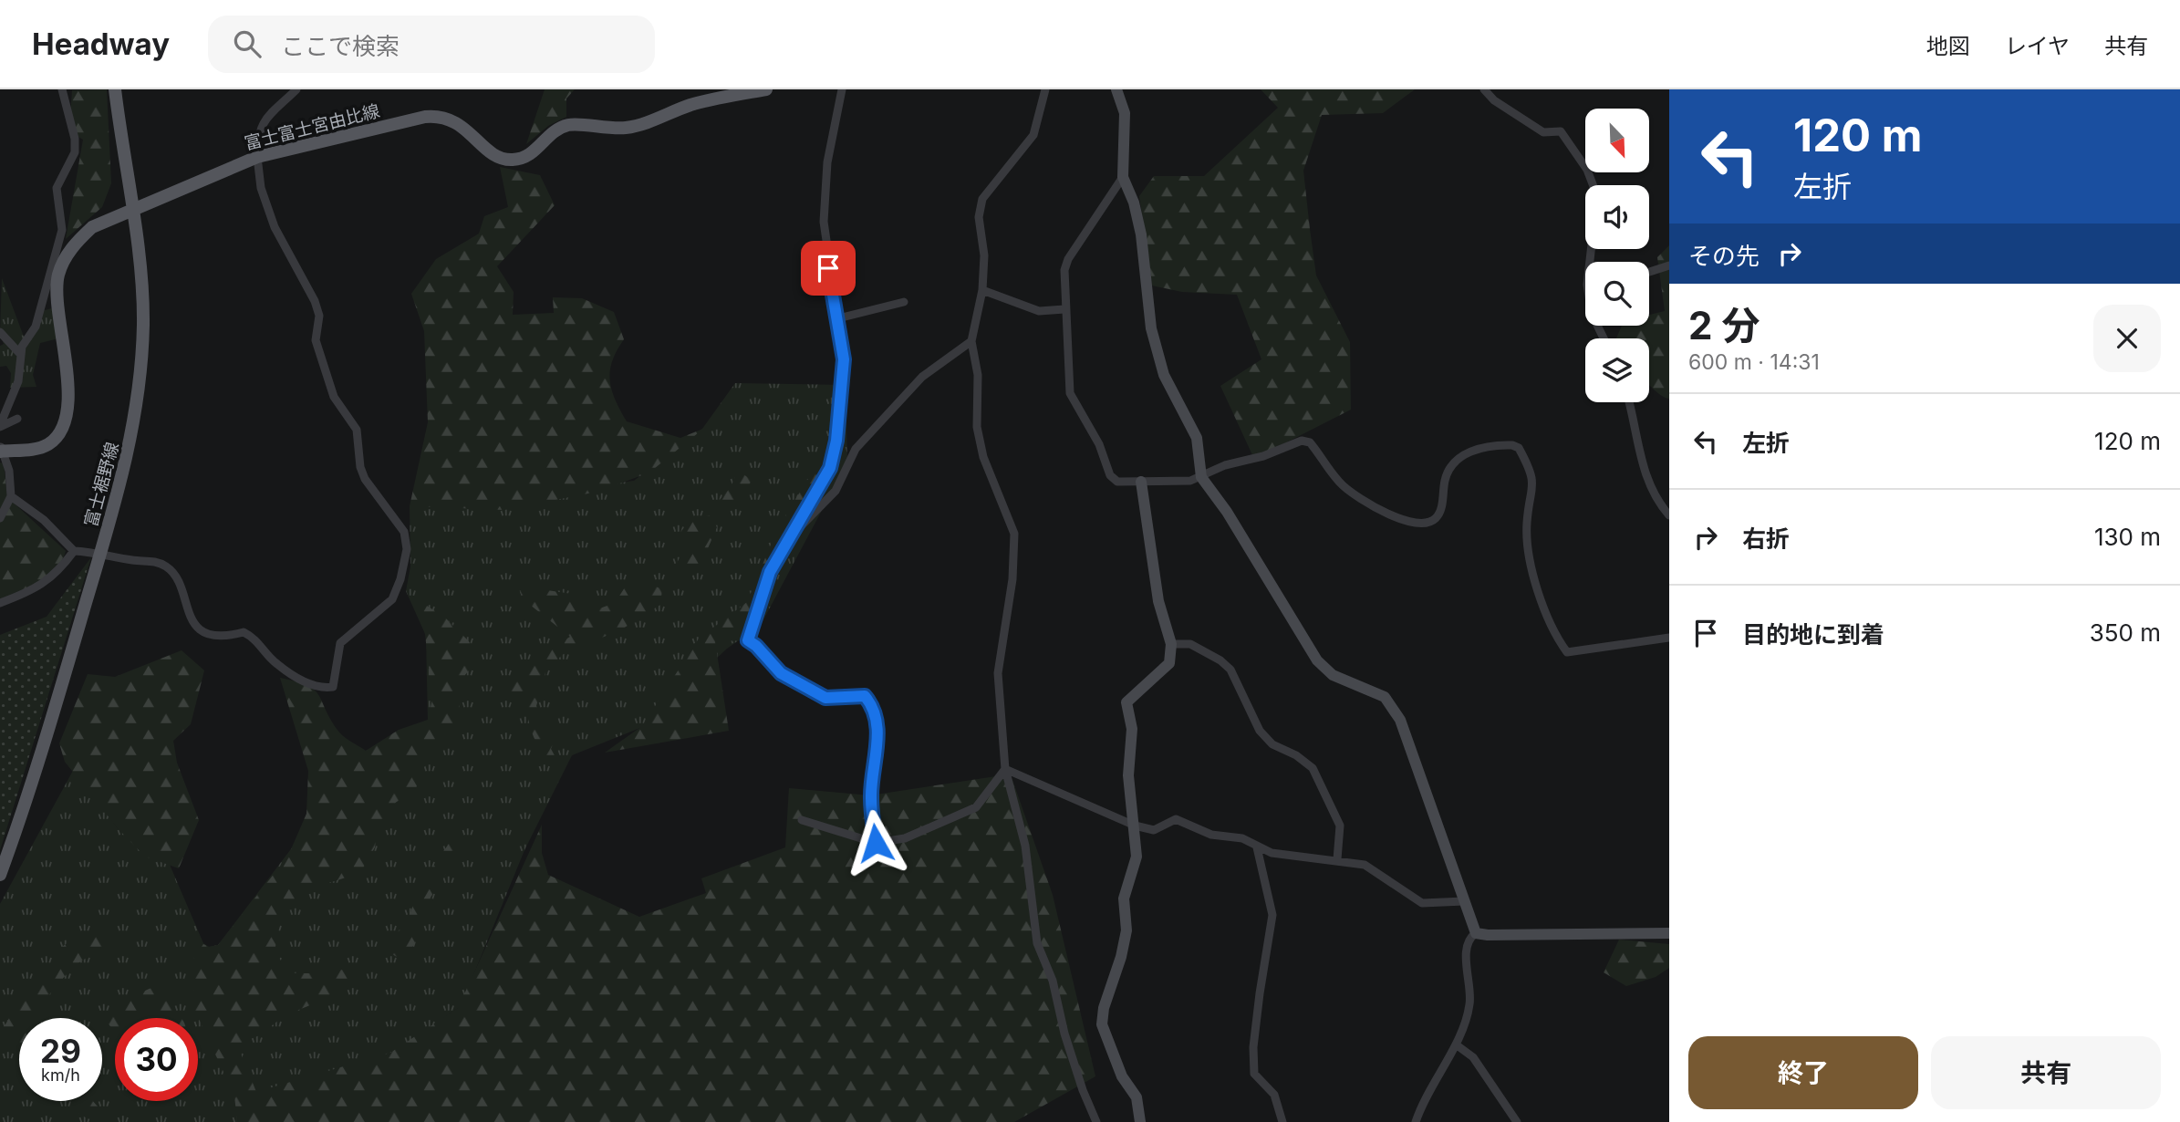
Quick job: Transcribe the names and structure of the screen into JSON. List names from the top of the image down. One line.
{"streets":{"main road":["富士富士宮由比線","富士裾野線"]},"crossings":[["富士富士宮由比線","富士裾野線"]],"north":"bottom right","page":{"header":"Headway","search":"ここで検索","nav":["地図","レイヤ","共有"],"turn":["120 m","左折"],"then":"その先","heading":["2 分","600 m · 14:31"],"list":[{"name":"左折","value":"120 m"},{"name":"右折","value":"130 m"},{"name":"目的地に到着","value":"350 m"}],"speed":"29 km/h","limit":"30","buttons":["終了","共有"]}}
